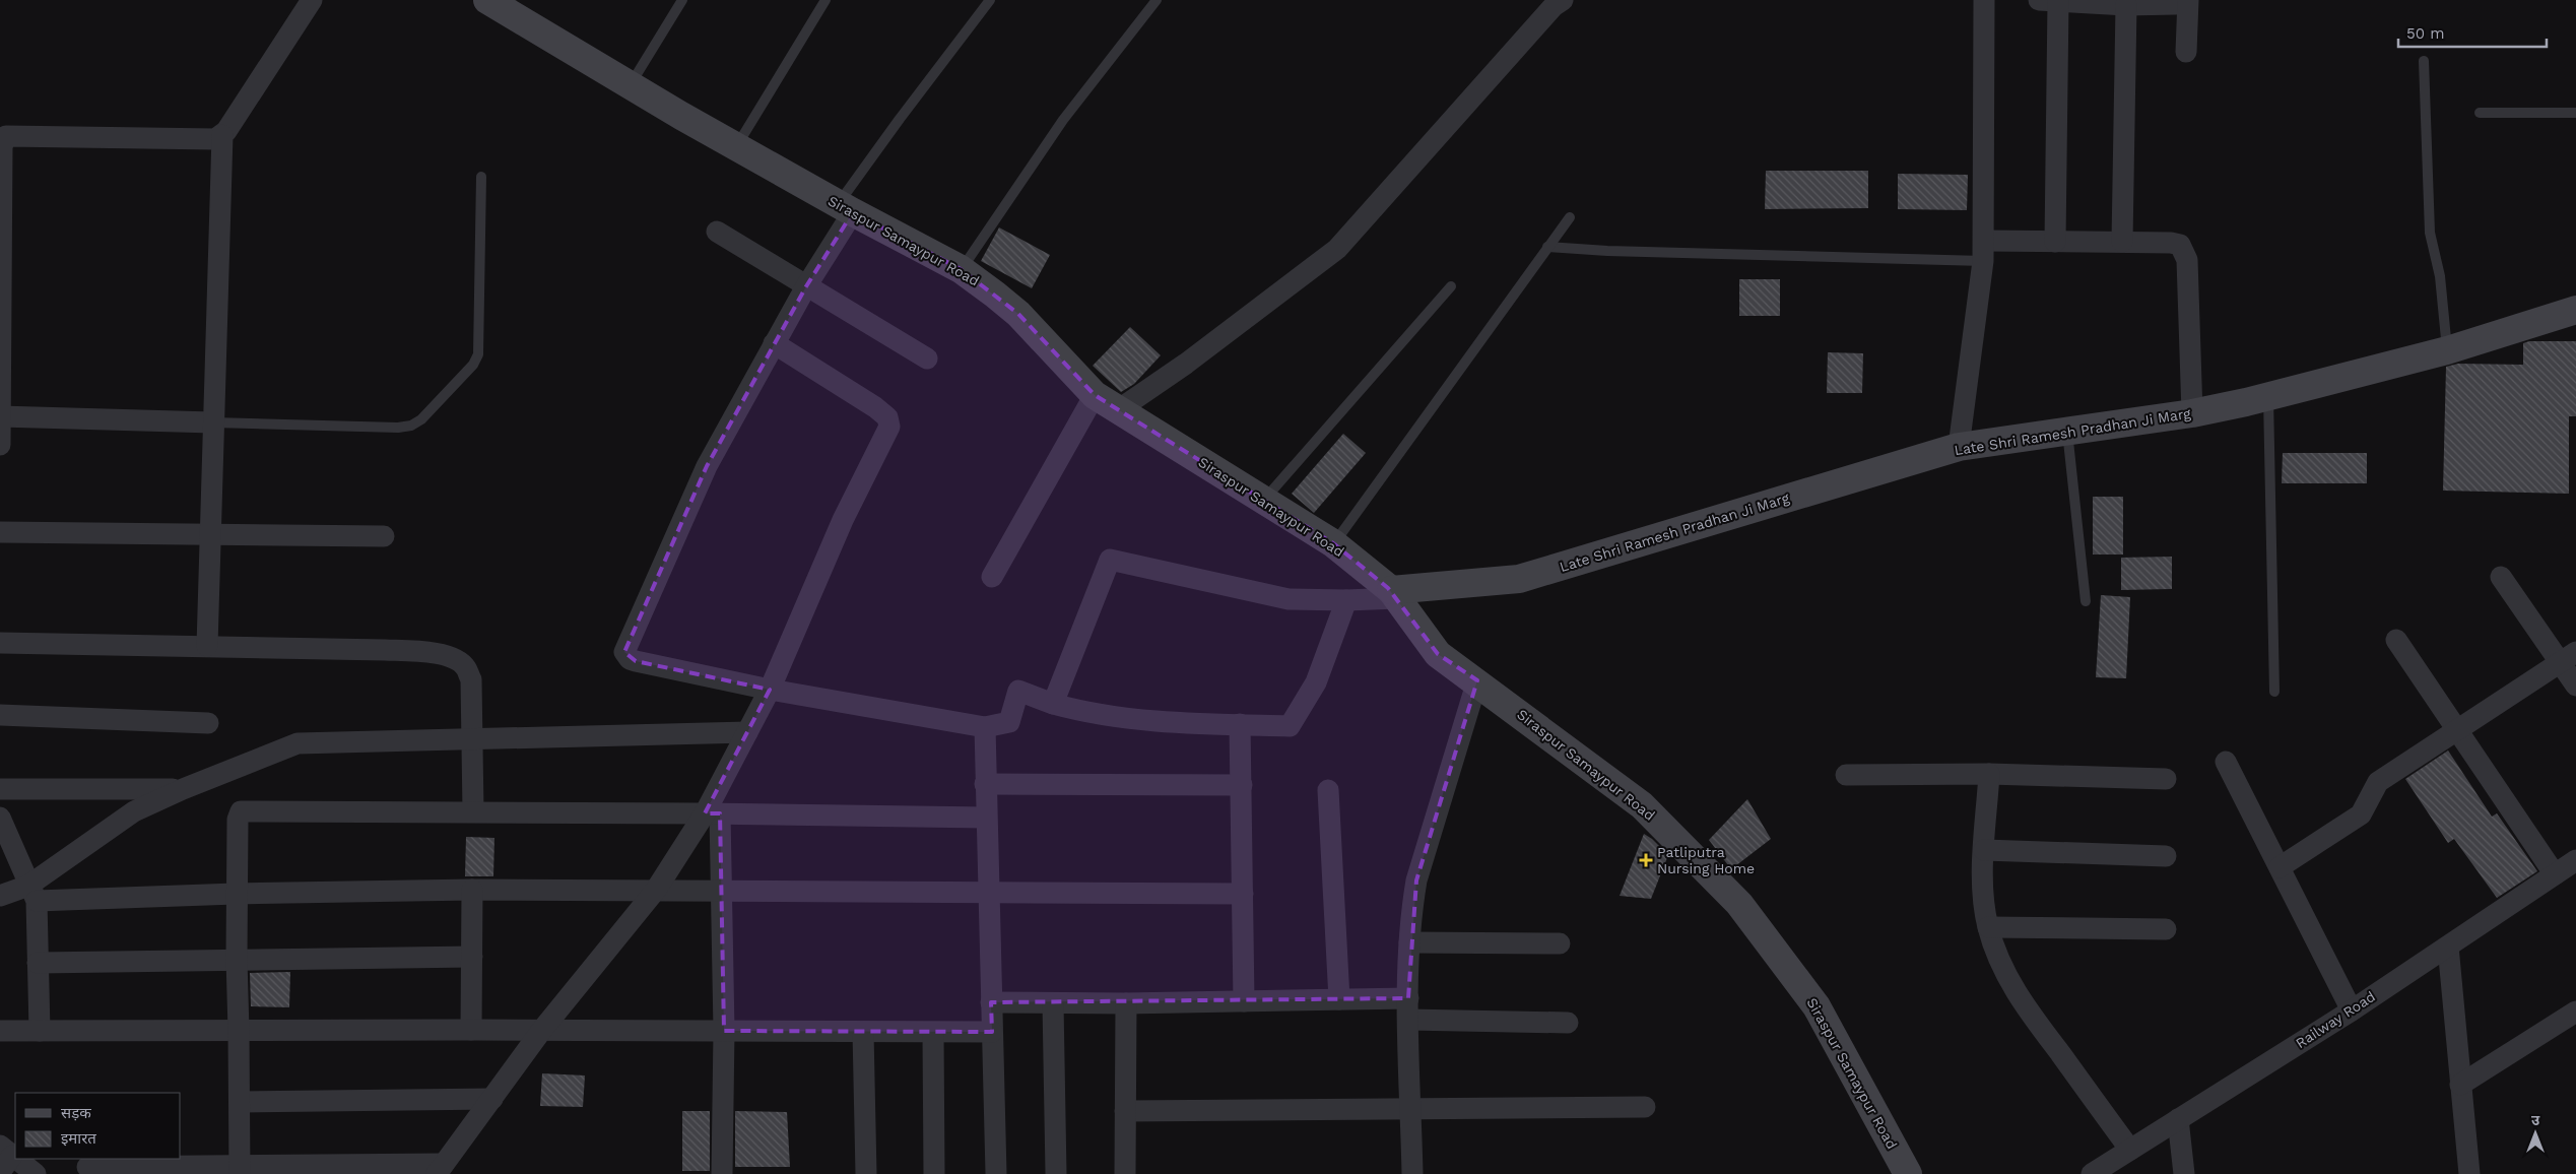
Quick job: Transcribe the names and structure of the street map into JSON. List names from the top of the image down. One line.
{"streets":{"street":["Siraspur Samaypur Road","Late Shri Ramesh Pradhan Ji Marg","Railway Road"]},"crossings":[["Siraspur Samaypur Road","Late Shri Ramesh Pradhan Ji Marg"]],"places":{"health":["Patliputra Nursing Home"]},"legend":["सड़क","इमारत"],"scale_bar":"50 m","north":"top"}
